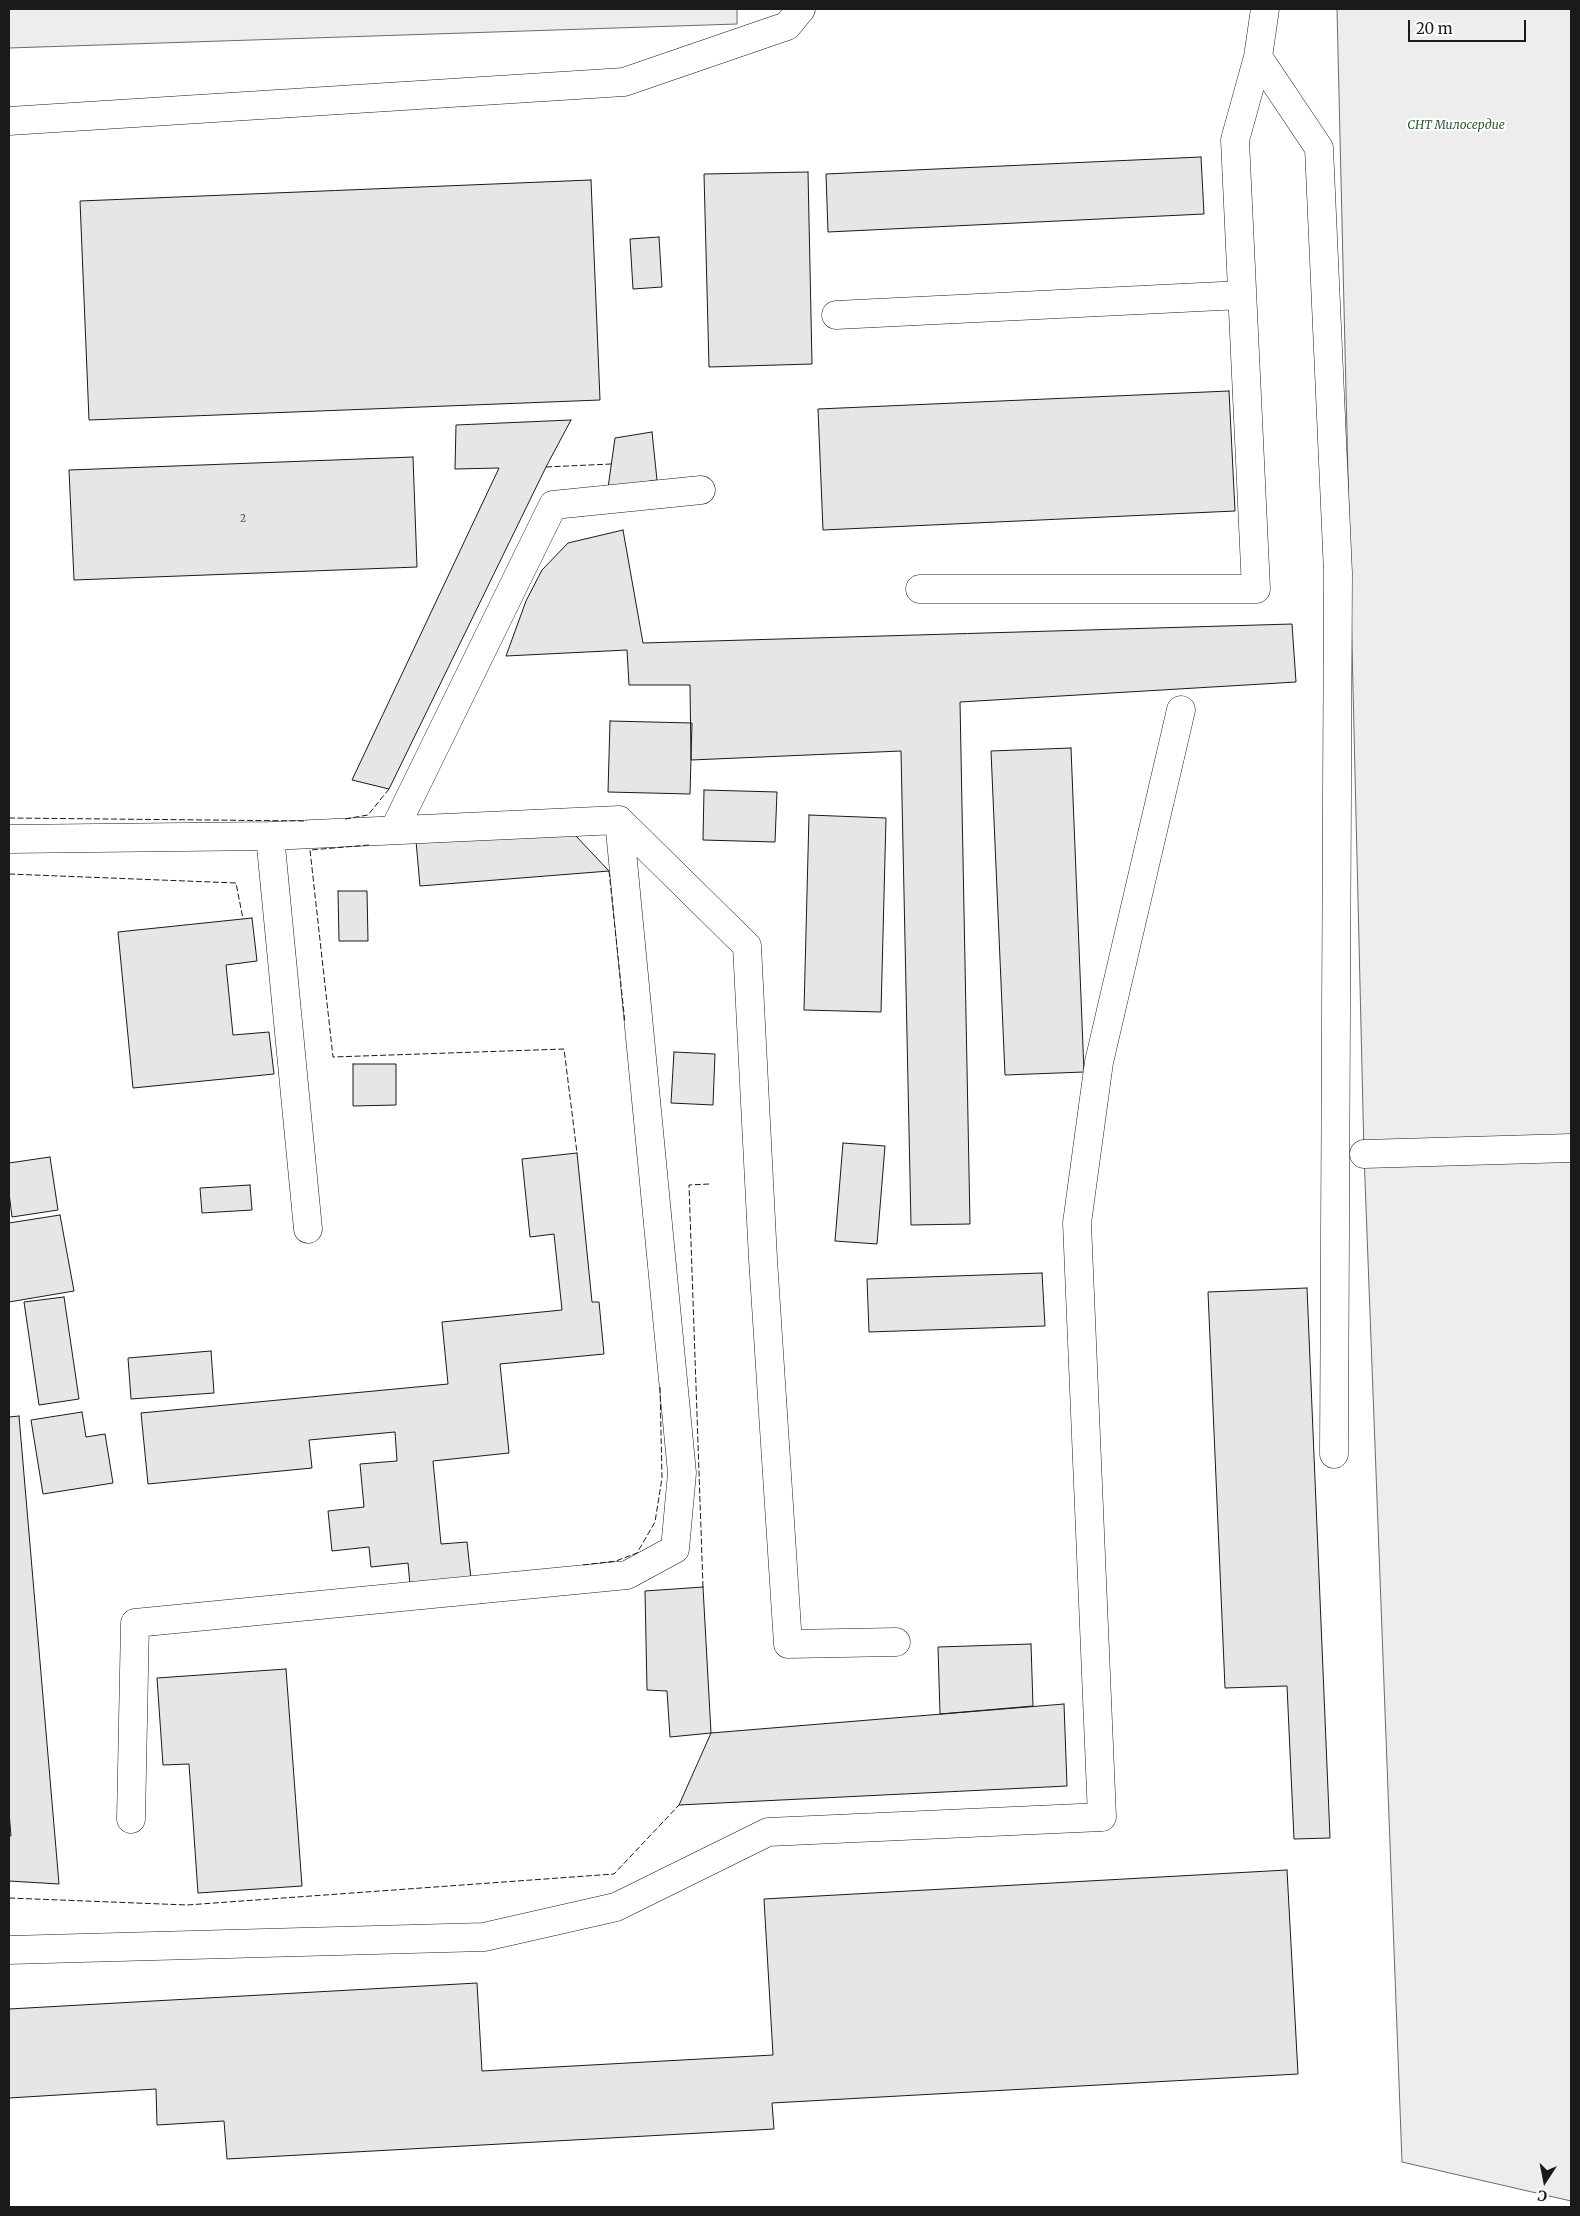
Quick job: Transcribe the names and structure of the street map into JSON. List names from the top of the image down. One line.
{"parks":["СНТ Милосердие"],"house_numbers":["2"],"scale_bar":"20 m","north":"bottom"}
